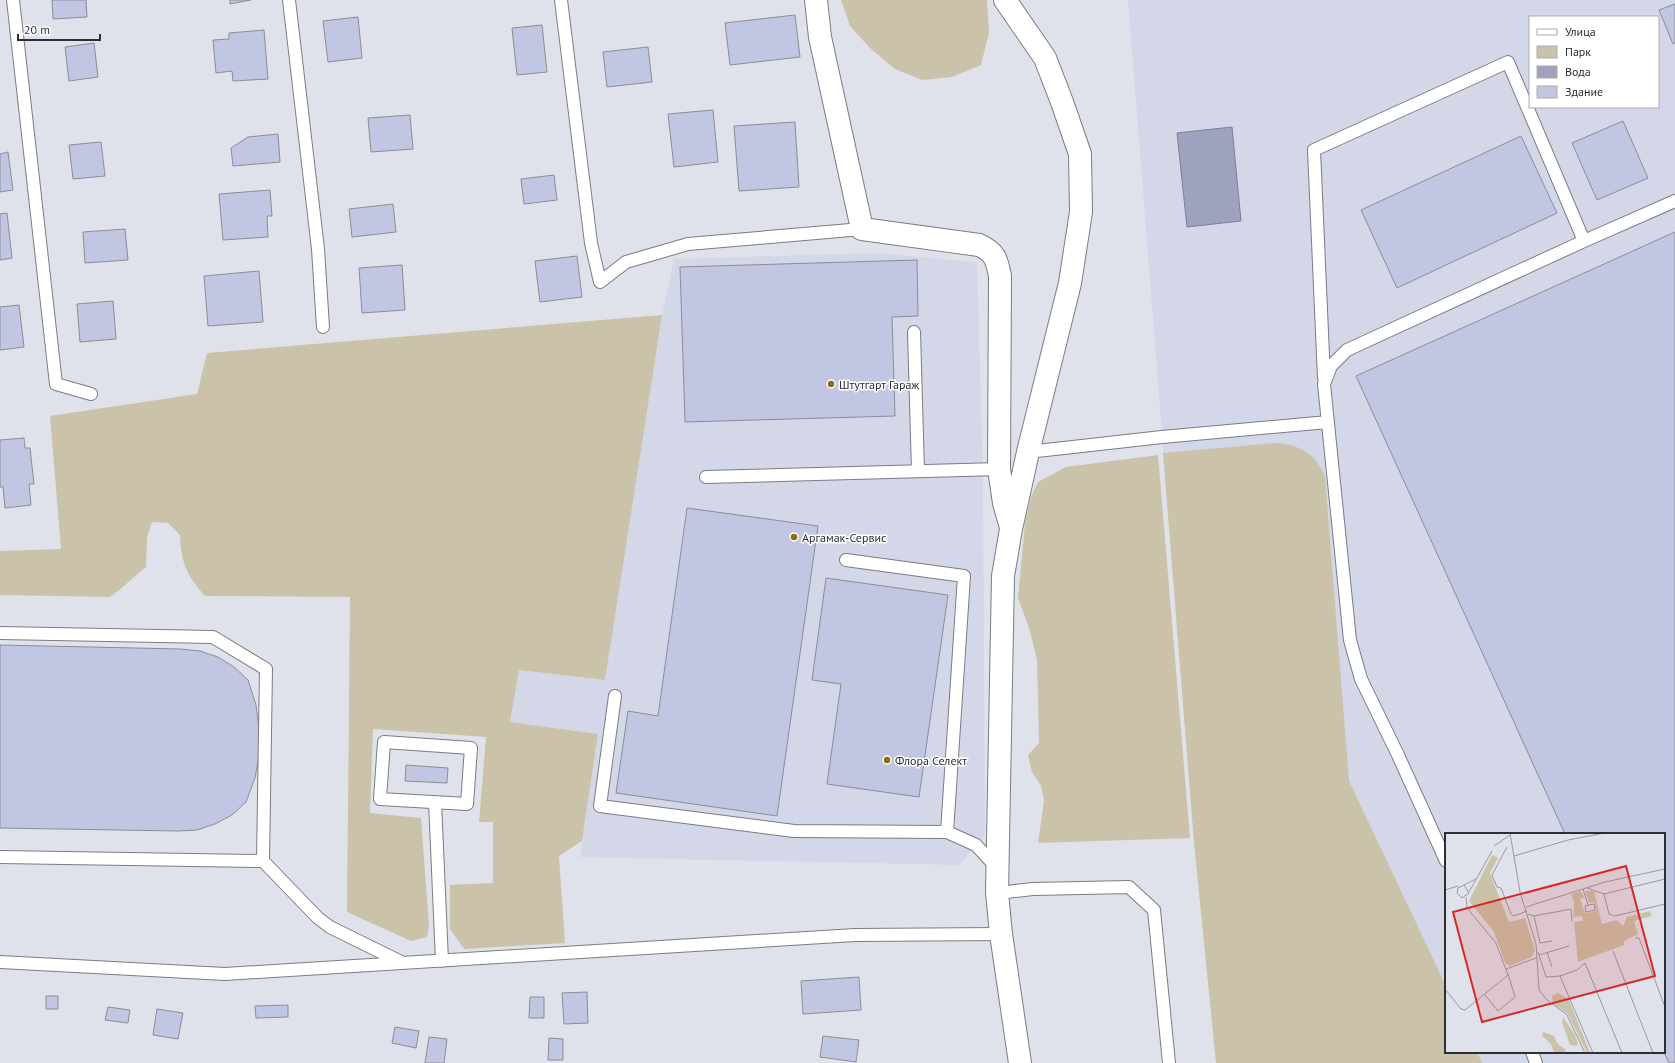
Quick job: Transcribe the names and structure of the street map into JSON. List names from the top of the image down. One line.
{"places":["Штутгарт Гараж","Аргамак-Сервис","Флора Селект"],"legend":["Улица","Парк","Вода","Здание"],"scale_bar":"20 m"}
